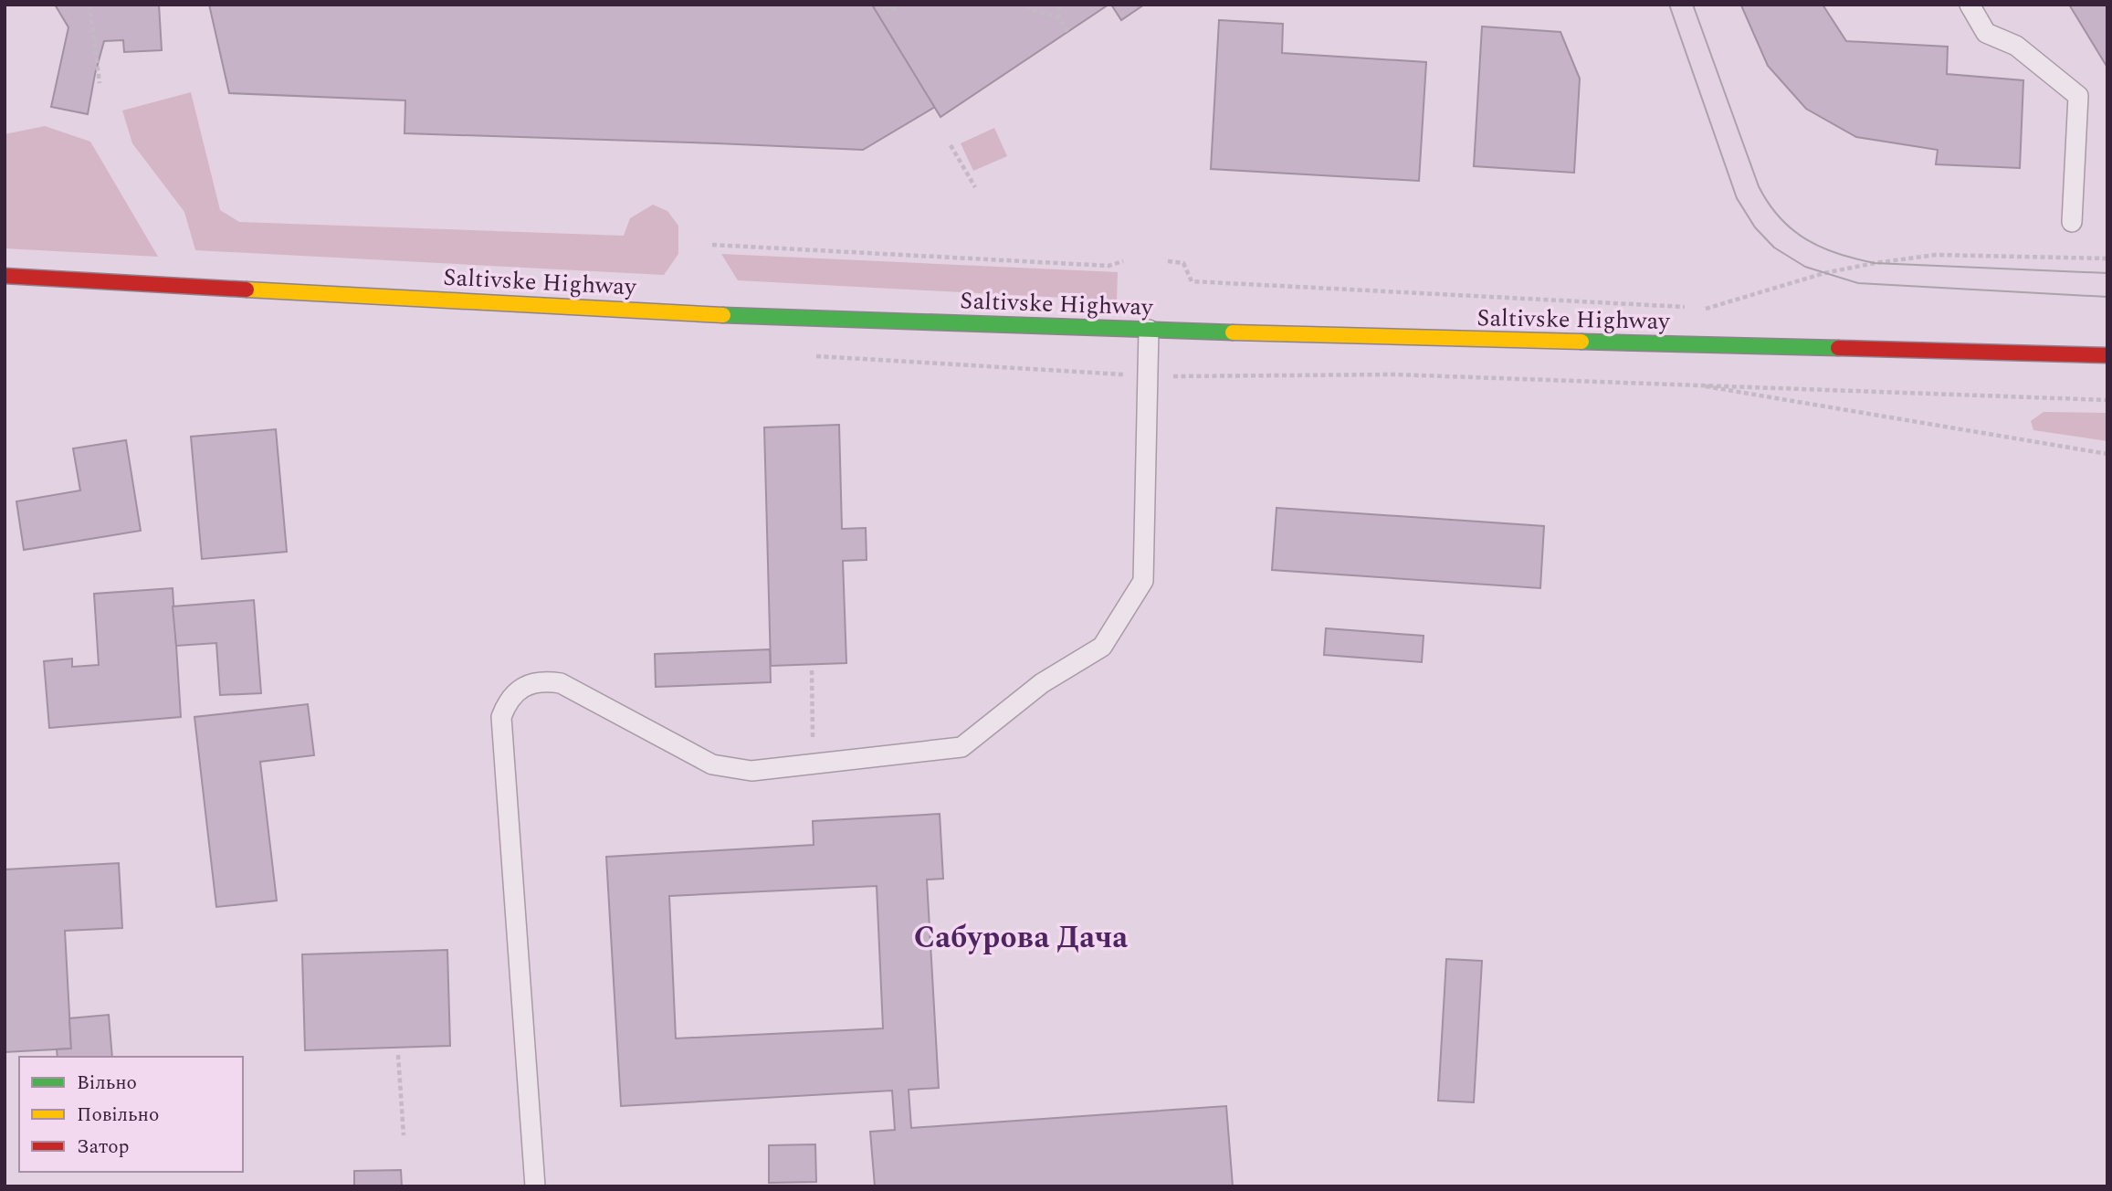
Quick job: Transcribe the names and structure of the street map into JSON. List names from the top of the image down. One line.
{"streets":{"main road":["Saltivske Highway"]},"districts":["Сабурова Дача"],"legend":["Вільно","Повільно","Затор"]}
